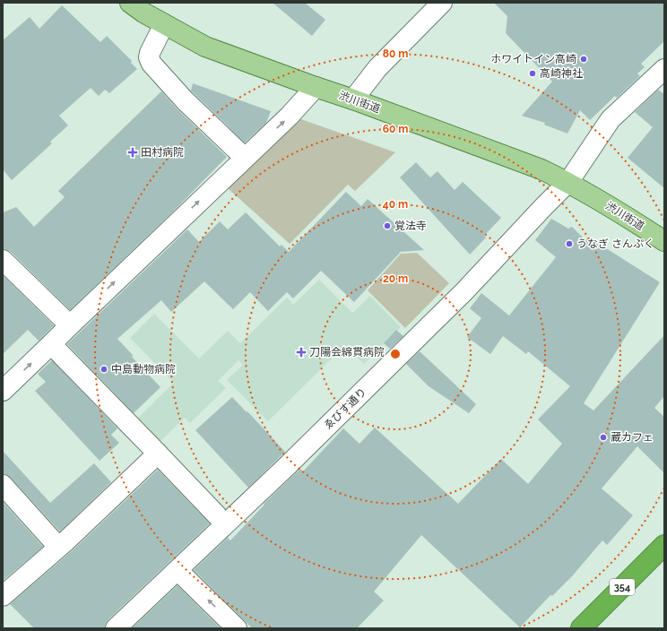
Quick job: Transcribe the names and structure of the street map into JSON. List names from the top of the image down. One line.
{"streets":{"highway":["354"],"main road":["渋川街道"],"street":["ゑびす通り"]},"crossings":[["渋川街道","ゑびす通り"]],"places":{"other":["ホワイトイン高崎","高崎神社","覚法寺","うなぎ さんぷく","中島動物病院","蔵カフェ"],"health":["田村病院","刀陽会綿貫病院"]},"rings":["80 m","60 m","40 m","20 m"]}
